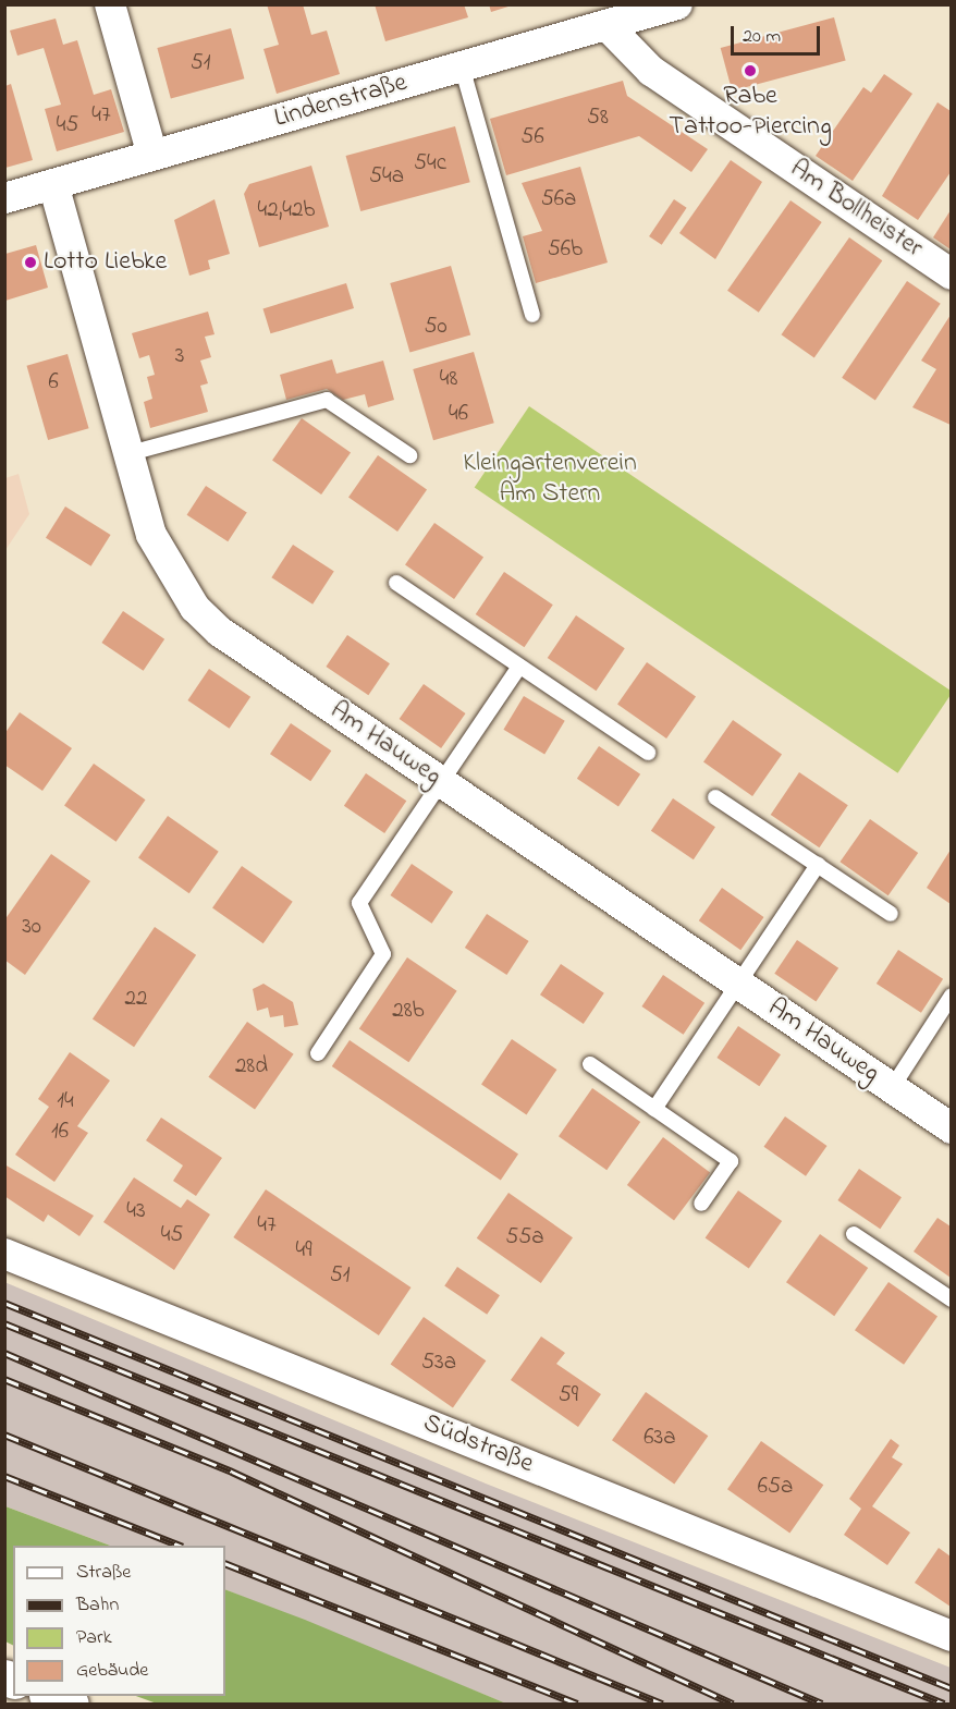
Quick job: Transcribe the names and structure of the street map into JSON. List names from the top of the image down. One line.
{"streets":{"street":["Lindenstraße","Am Bollheister","Am Hauweg","Südstraße"]},"crossings":[["Lindenstraße","Am Bollheister"],["Lindenstraße","Am Hauweg"]],"parks":["Kleingartenverein Am Stern"],"places":["Rabe Tattoo-Piercing","Lotto Liebke"],"house_numbers":["51","47","58","45","56","54c","54a","56a","42,42b","56b","50","3","48","6","46","30","22","28b","28d","14","16","43","47","45","55a","49","51","53a","59","63a","65a"],"legend":["Straße","Bahn","Park","Gebäude"],"scale_bar":"20 m"}
